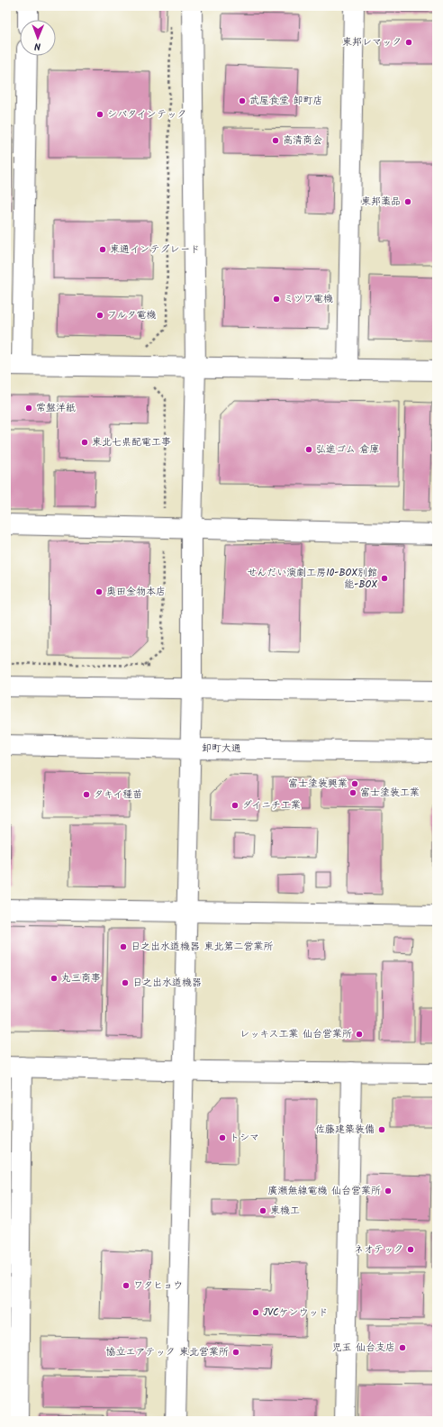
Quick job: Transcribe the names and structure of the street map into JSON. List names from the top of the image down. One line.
{"streets":{"street":["卸町大通"]},"places":["東邦レマック","武屋食堂 卸町店","シバタインテック","高清商会","東邦薬品","東通インテグレード","ミツワ電機","フルタ電機","常盤洋紙","東北七県配電工事","弘進ゴム 倉庫","せんだい演劇工房10-BOX別館 能-BOX","奥田金物本店","富士塗装興業","富士塗装工業","タキイ種苗","ダイニチ工業","日之出水道機器 東北第二営業所","丸三商事","日之出水道機器","レッキス工業 仙台営業所","佐藤建築装備","トシマ","廣瀬無線電機 仙台営業所","東機工","ネオテック","ワタヒョウ","JVCケンウッド","児玉 仙台支店","協立エアテック 東北営業所"],"north":"bottom"}
